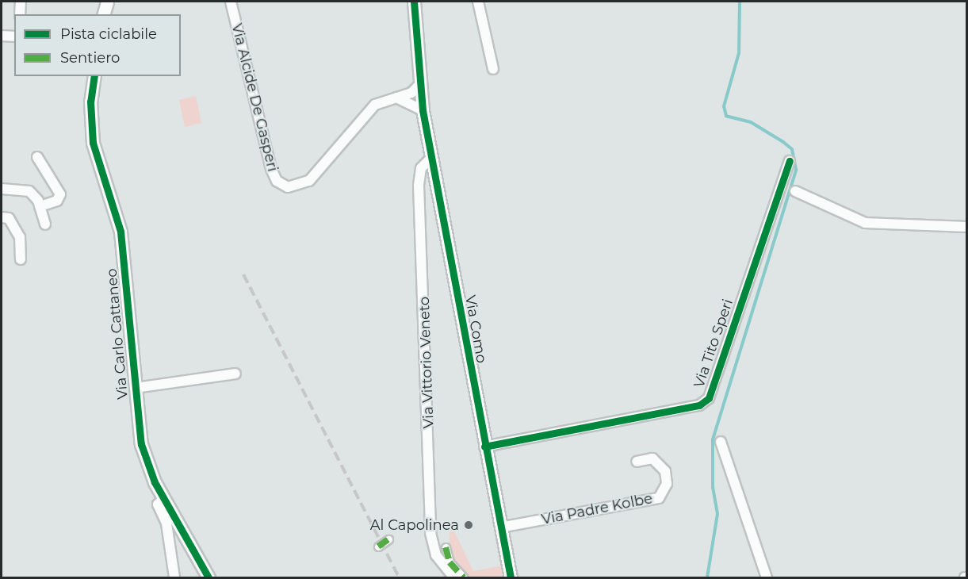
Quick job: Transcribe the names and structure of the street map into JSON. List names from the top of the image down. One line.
{"streets":{"street":["Via Alcide De Gasperi","Via Como","Via Carlo Cattaneo","Via Tito Speri","Via Vittorio Veneto","Via Padre Kolbe"]},"crossings":[["Via Alcide De Gasperi","Via Como"],["Via Como","Via Tito Speri"],["Via Como","Via Vittorio Veneto"],["Via Como","Via Padre Kolbe"]],"places":["Al Capolinea"],"legend":["Pista ciclabile","Sentiero"]}
